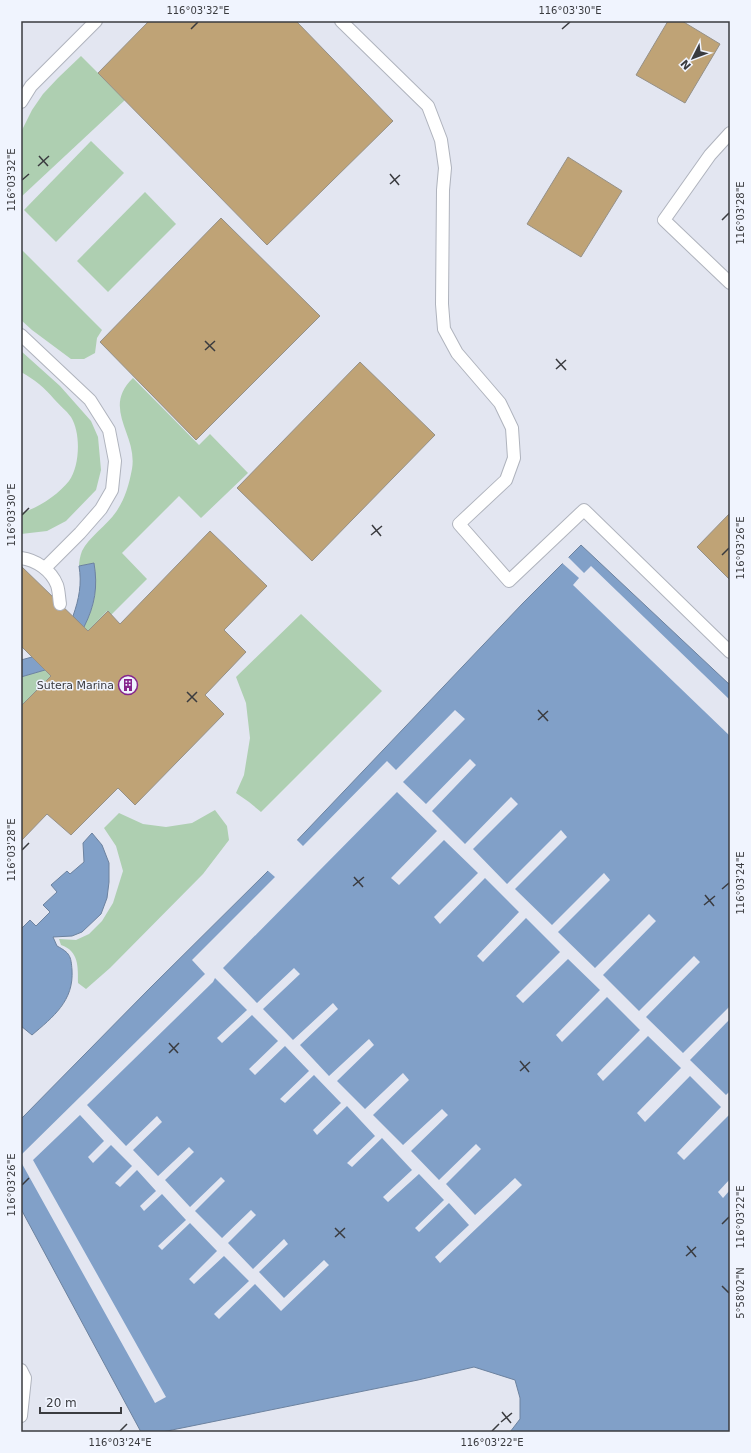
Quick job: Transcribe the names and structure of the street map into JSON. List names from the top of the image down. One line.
{"places":{"building":["Sutera Marina"]},"scale_bar":"20 m","north":"bottom left","coordinates":["116°03'32\"E","116°03'30\"E","116°03'28\"E","116°03'26\"E","116°03'24\"E","116°03'22\"E","5°58'02\"N"]}
